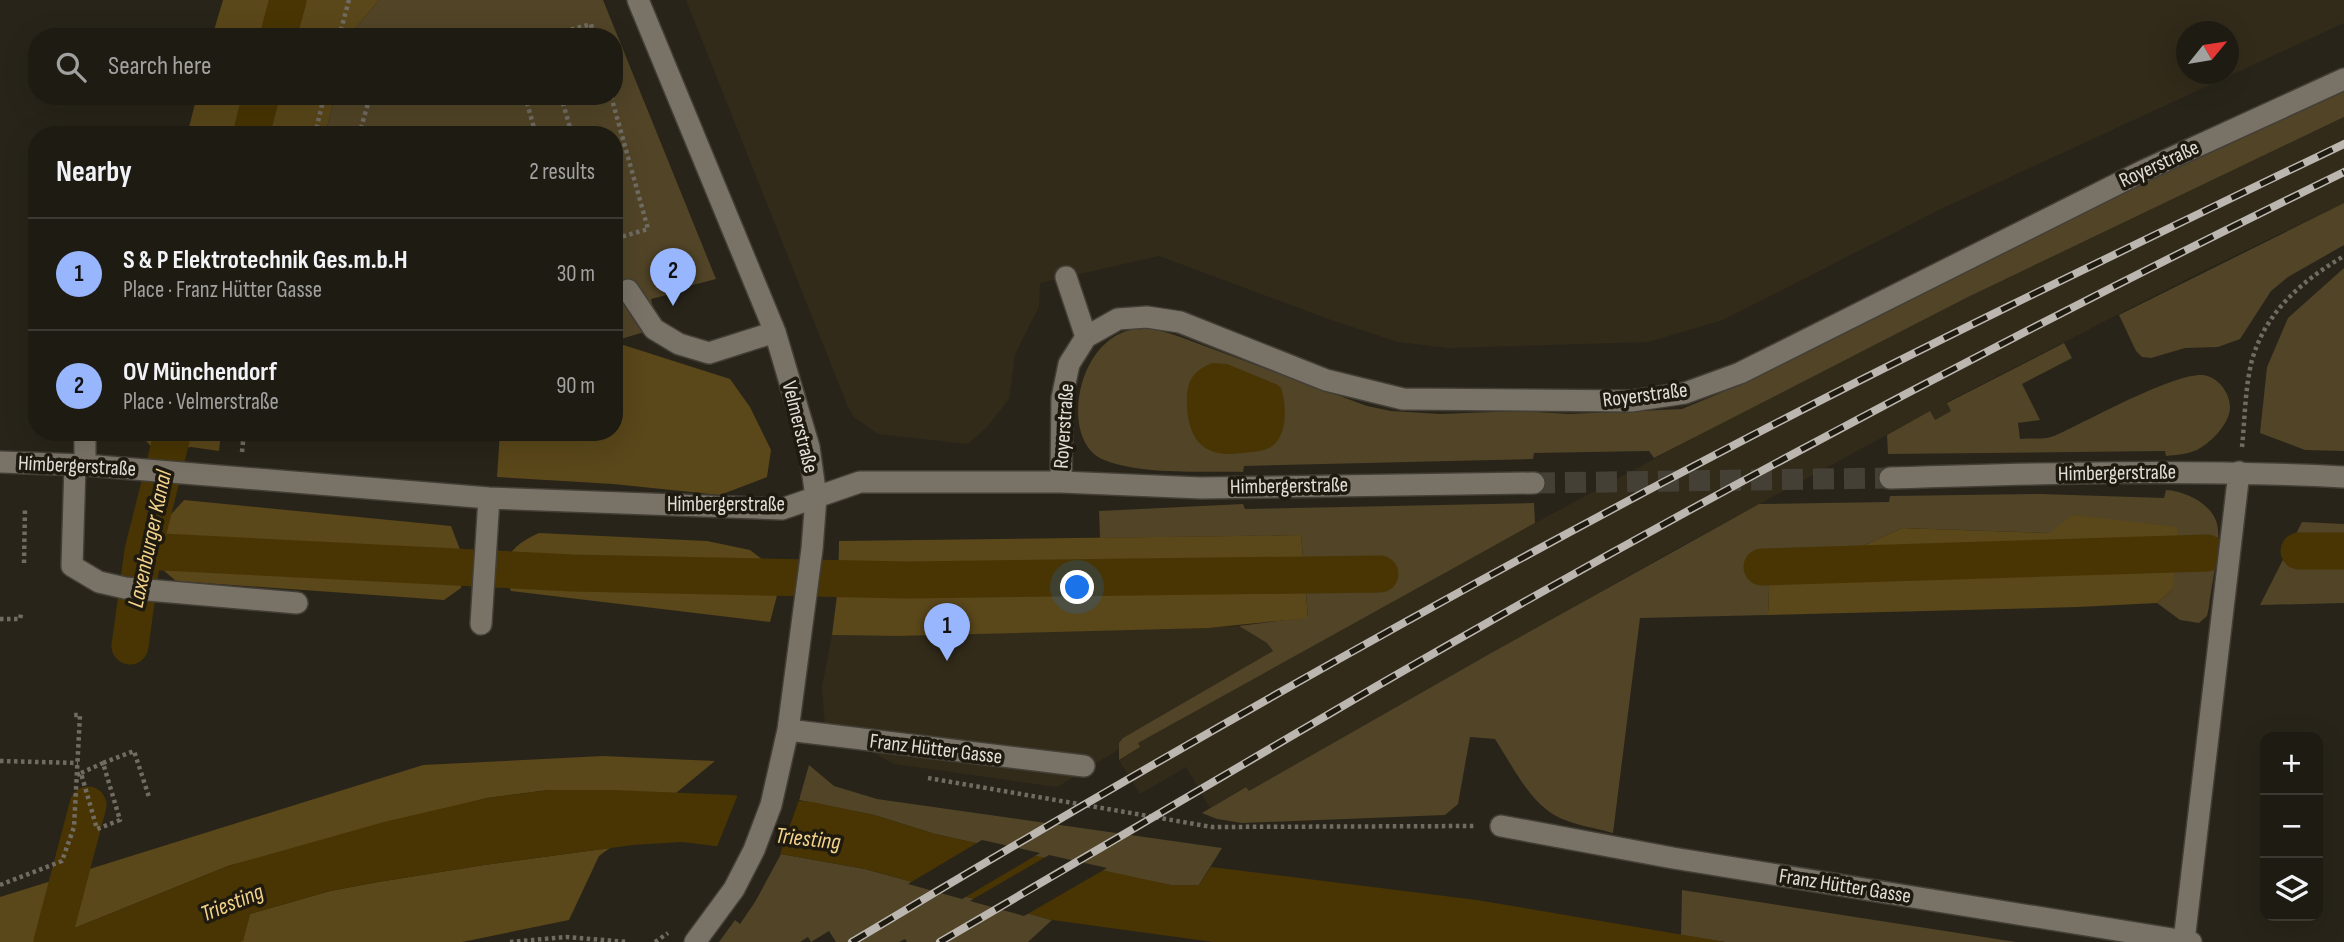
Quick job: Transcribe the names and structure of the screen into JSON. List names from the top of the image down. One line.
{"streets":{"street":["Royerstraße","Velmerstraße","Himbergerstraße","Franz Hütter Gasse"]},"crossings":[["Royerstraße","Himbergerstraße"],["Velmerstraße","Himbergerstraße"],["Velmerstraße","Franz Hütter Gasse"]],"water":["Laxenburger Kanal","Triesting"],"north":"top right","page":{"search":"Search here","heading":["Nearby","2 results"],"list":[{"mark":"1","name":"S & P Elektrotechnik Ges.m.b.H","note":"Place · Franz Hütter Gasse","value":"30 m"},{"mark":"2","name":"OV Münchendorf","note":"Place · Velmerstraße","value":"90 m"}],"pins":["2","1"],"map_buttons":["+","−"]}}
